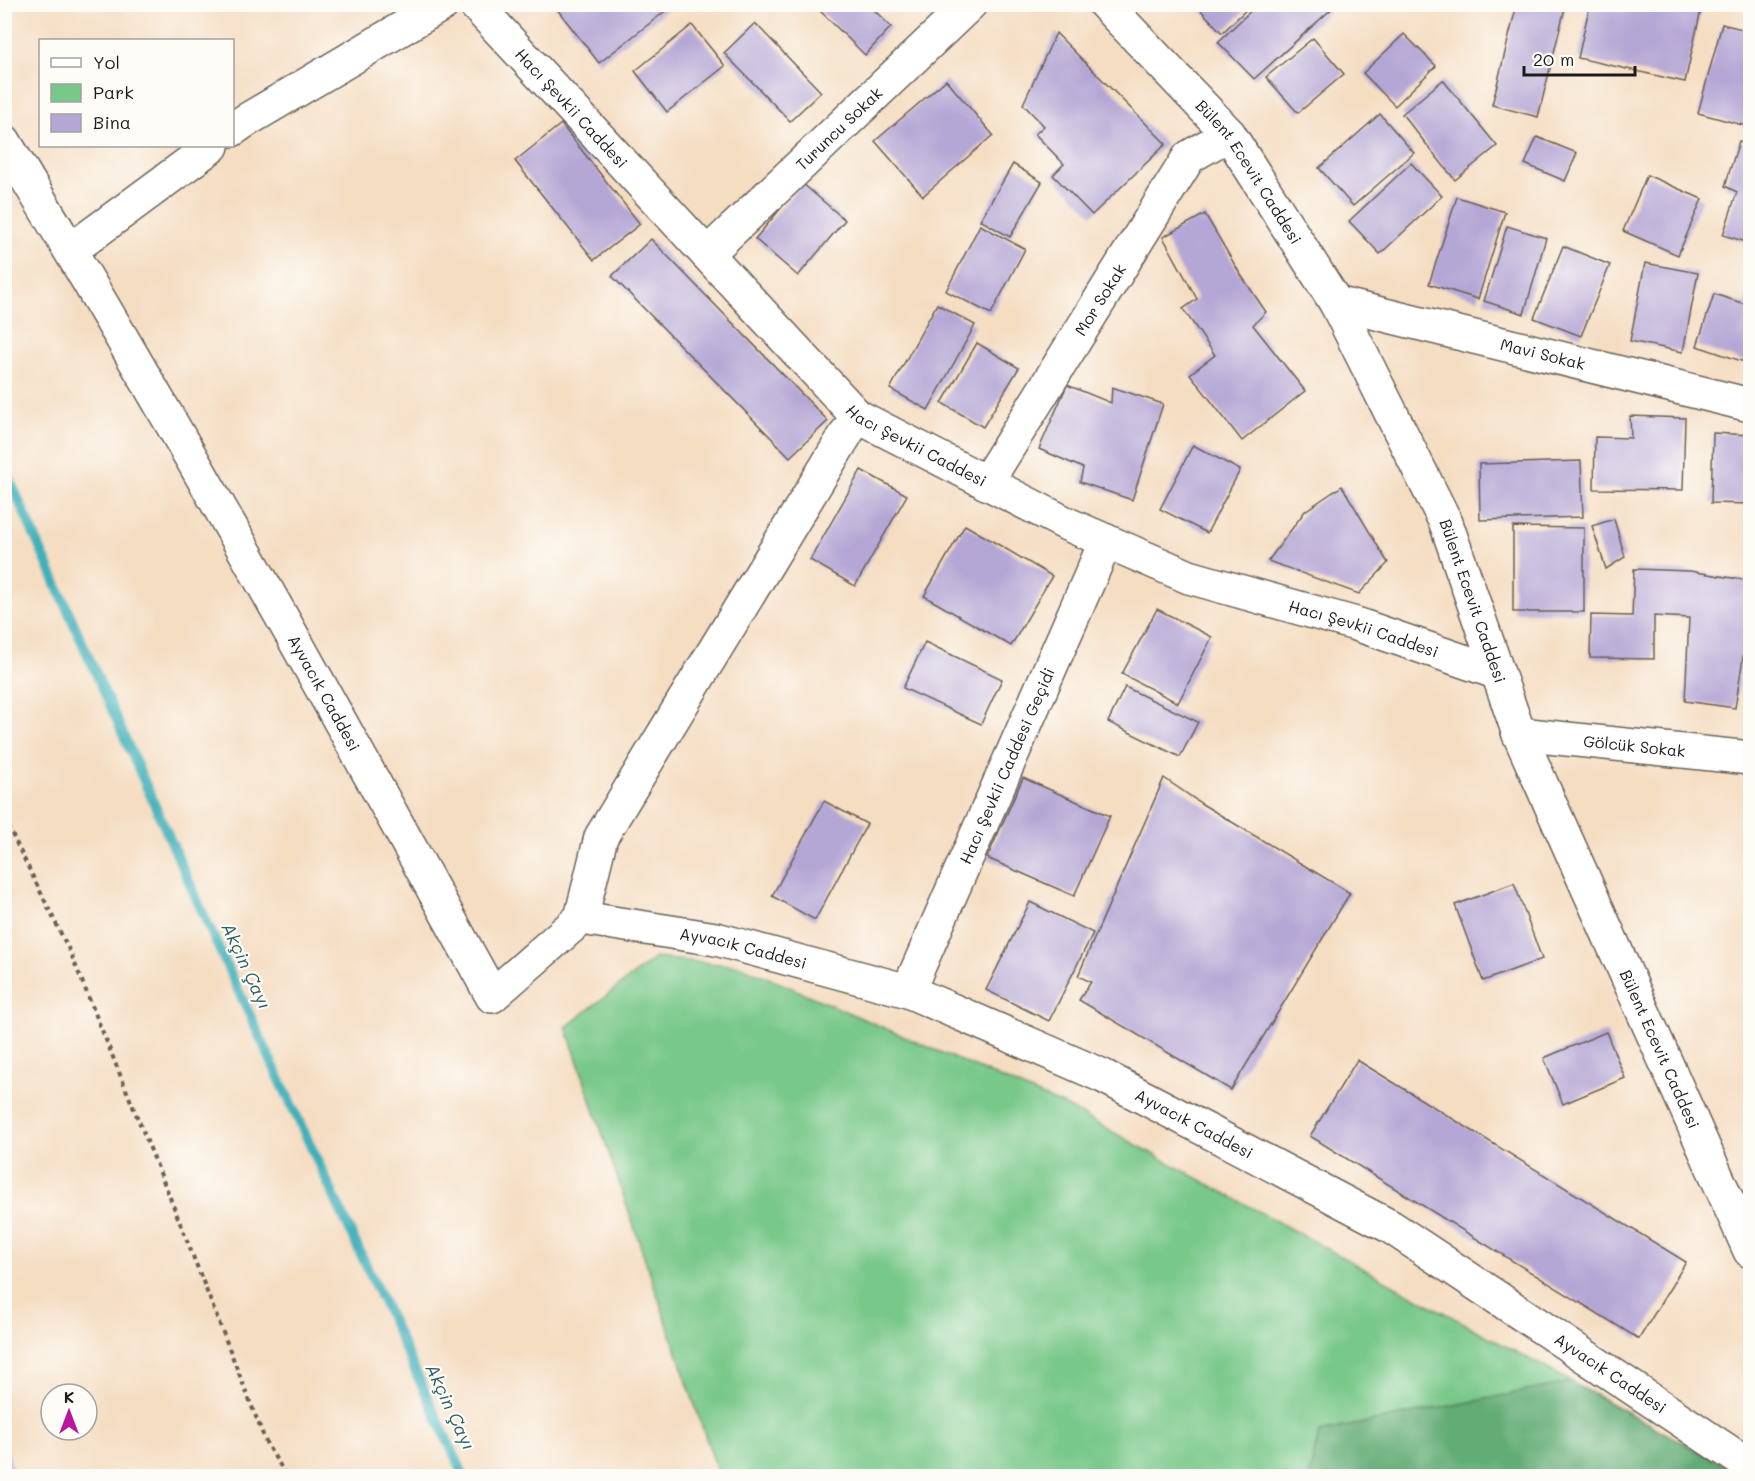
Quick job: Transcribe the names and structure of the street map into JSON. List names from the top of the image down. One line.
{"streets":{"street":["Hacı Şevkii Caddesi","Turuncu Sokak","Bülent Ecevit Caddesi","Mor Sokak","Mavi Sokak","Ayvacık Caddesi","Gölcük Sokak","Hacı Şevkii Caddesi Geçidi"]},"crossings":[["Hacı Şevkii Caddesi","Turuncu Sokak"],["Hacı Şevkii Caddesi","Bülent Ecevit Caddesi"],["Hacı Şevkii Caddesi","Mor Sokak"],["Hacı Şevkii Caddesi","Hacı Şevkii Caddesi Geçidi"],["Bülent Ecevit Caddesi","Mor Sokak"],["Bülent Ecevit Caddesi","Mavi Sokak"],["Bülent Ecevit Caddesi","Gölcük Sokak"],["Ayvacık Caddesi","Hacı Şevkii Caddesi Geçidi"]],"water":["Akçin Çayı"],"legend":["Yol","Park","Bina"],"scale_bar":"20 m","north":"top"}
